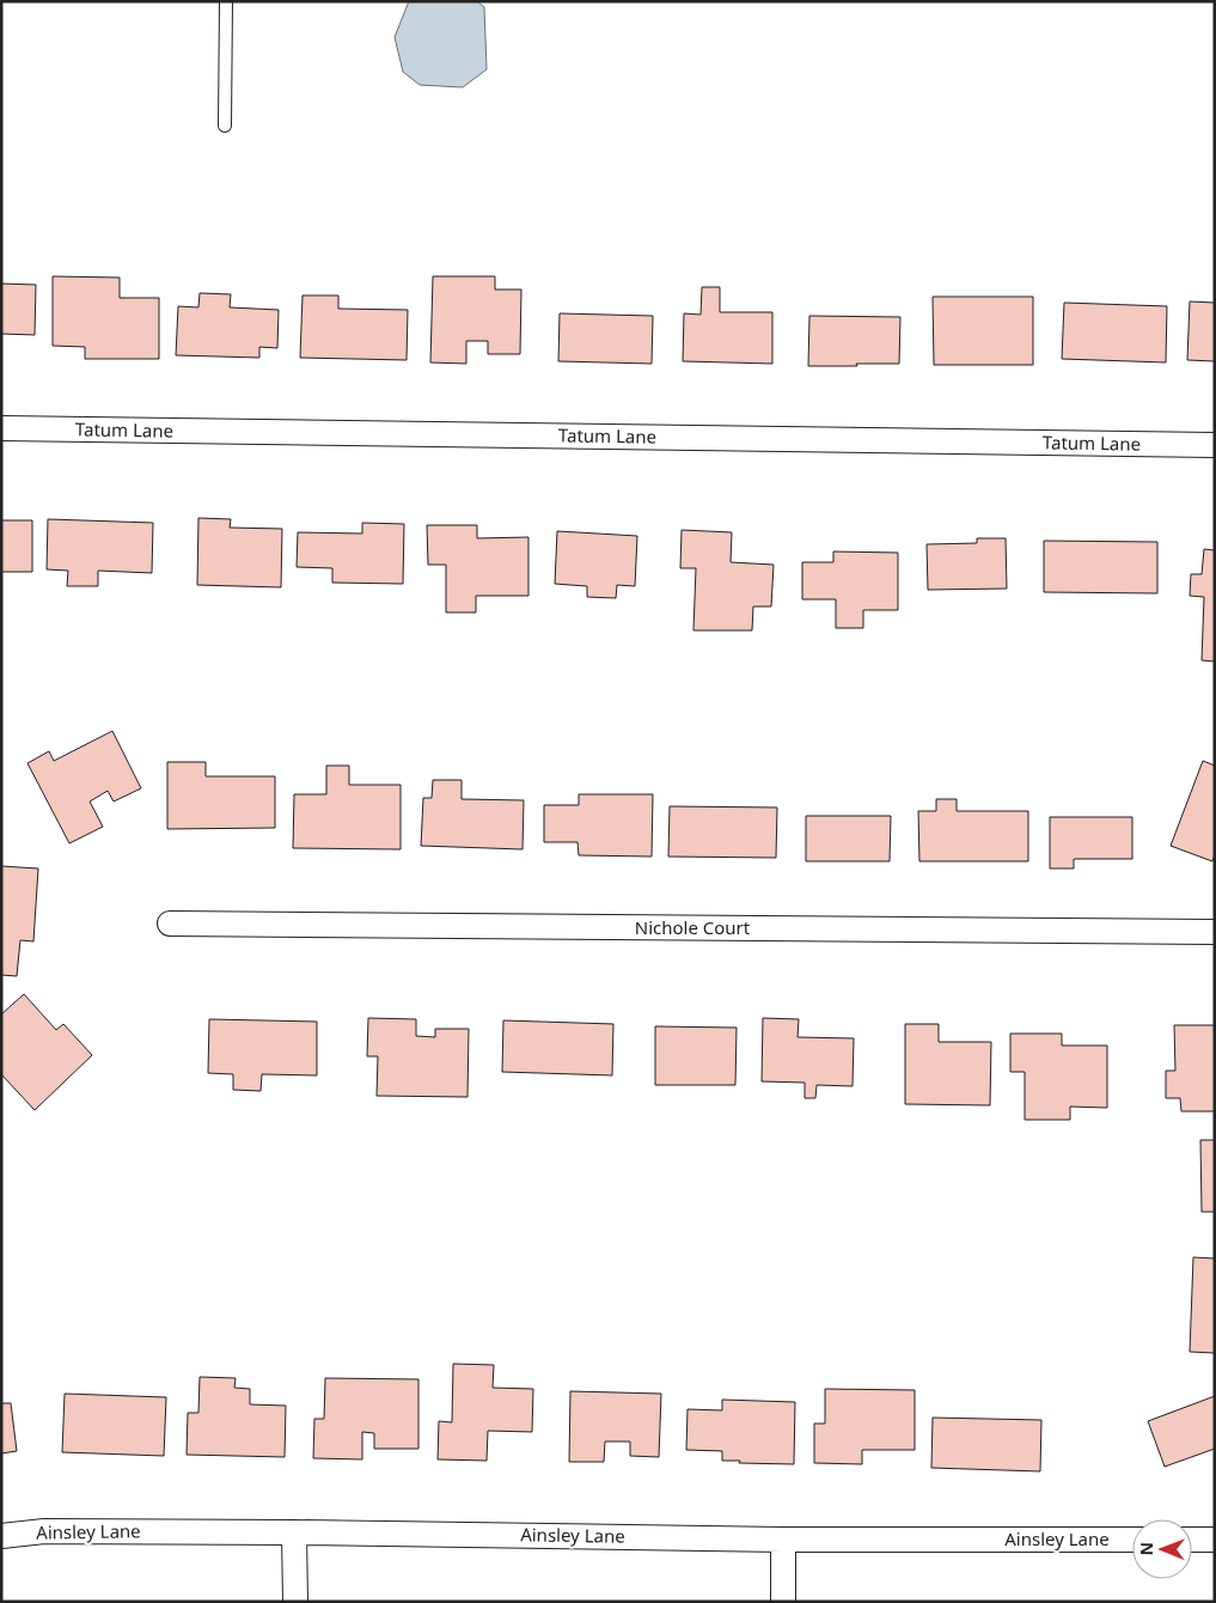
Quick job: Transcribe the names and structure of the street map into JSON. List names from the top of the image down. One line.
{"streets":{"street":["Tatum Lane","Nichole Court","Ainsley Lane"]},"north":"left"}
